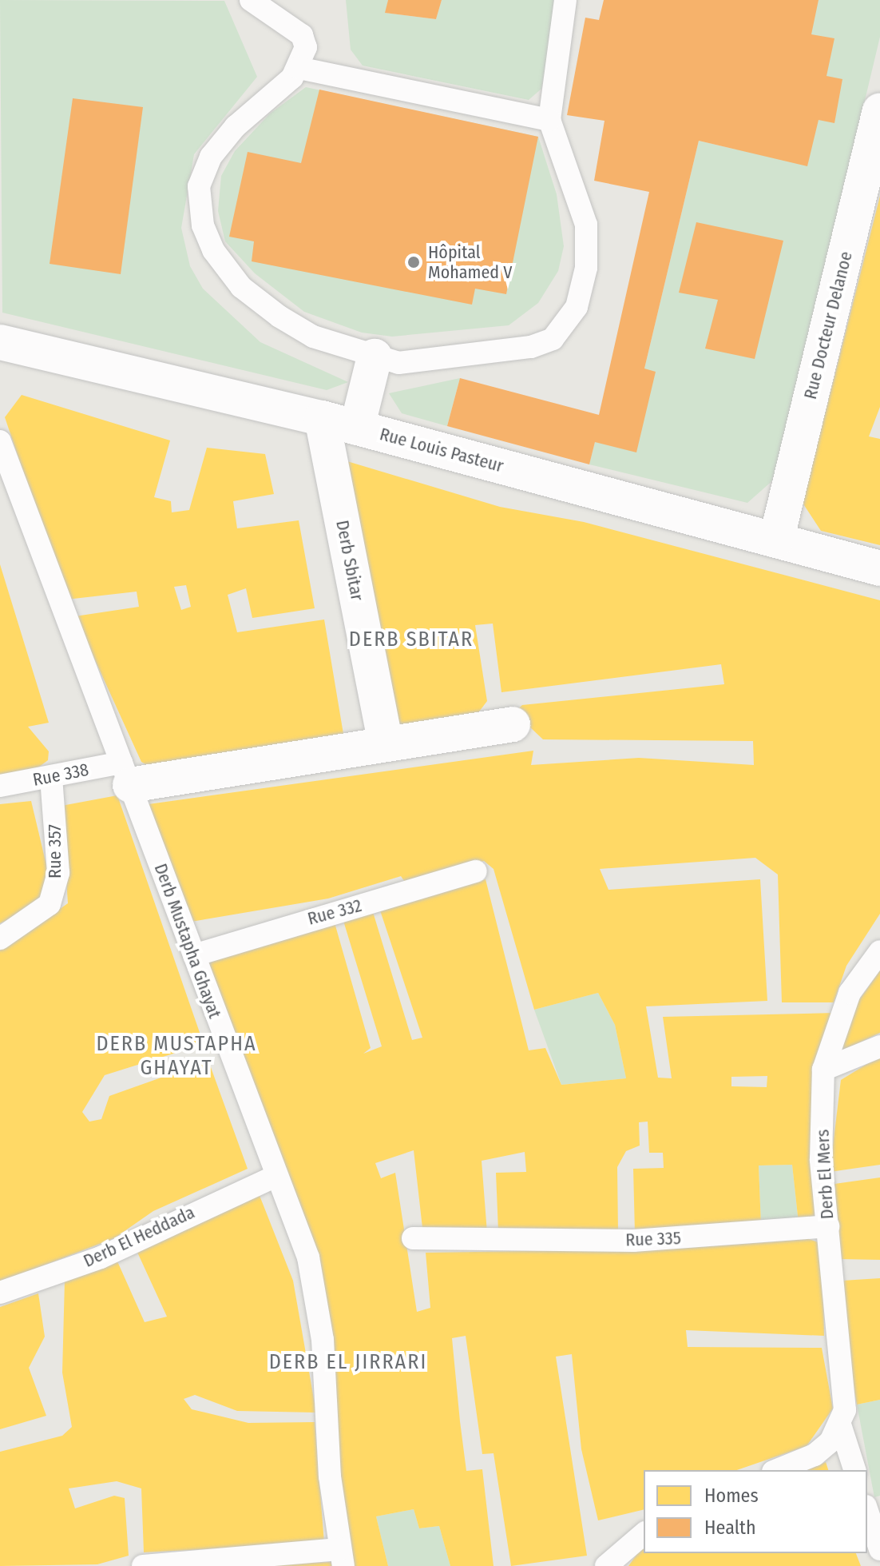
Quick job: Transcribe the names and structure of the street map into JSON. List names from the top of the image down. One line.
{"streets":{"street":["Rue Docteur Delanoe","Rue Louis Pasteur","Derb Sbitar"],"lane":["Rue 338","Rue 357","Rue 332","Derb Mustapha Ghayat","Derb El Mers","Derb El Heddada","Rue 335"]},"crossings":[["Rue Docteur Delanoe","Rue Louis Pasteur"],["Rue Louis Pasteur","Derb Sbitar"],["Rue 338","Rue 357"],["Rue 338","Derb Mustapha Ghayat"],["Rue 332","Derb Mustapha Ghayat"],["Derb Mustapha Ghayat","Derb El Heddada"],["Derb El Mers","Rue 335"]],"districts":["DERB SBITAR","DERB MUSTAPHA GHAYAT","DERB EL JIRRARI"],"places":["Hôpital Mohamed V"],"legend":["Homes","Health"]}
